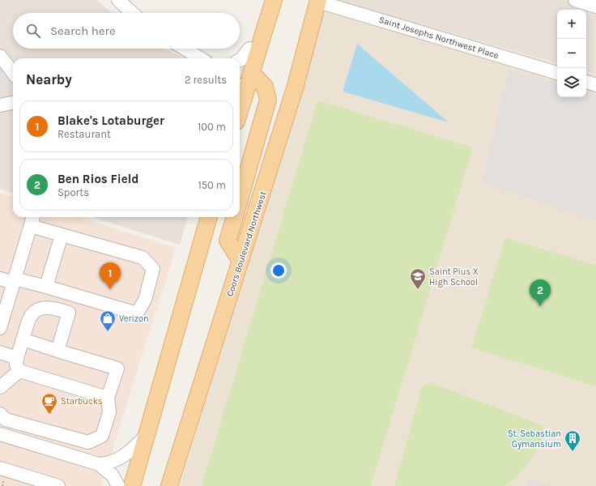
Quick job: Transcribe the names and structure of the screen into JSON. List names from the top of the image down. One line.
{"streets":{"main road":["Coors Boulevard Northwest"],"street":["Saint Josephs Northwest Place"]},"crossings":[["Saint Josephs Northwest Place","Coors Boulevard Northwest"]],"places":{"school or university":["Saint Pius X High School"],"shop":["Verizon"],"cafe":["Starbucks"],"building":["St. Sebastian Gymansium"]},"page":{"map_buttons":["+","−"],"search":"Search here","heading":["Nearby","2 results"],"list":[{"mark":"1","name":"Blake's Lotaburger","note":"Restaurant","value":"100 m"},{"mark":"2","name":"Ben Rios Field","note":"Sports","value":"150 m"}],"pins":["1","2"]}}
